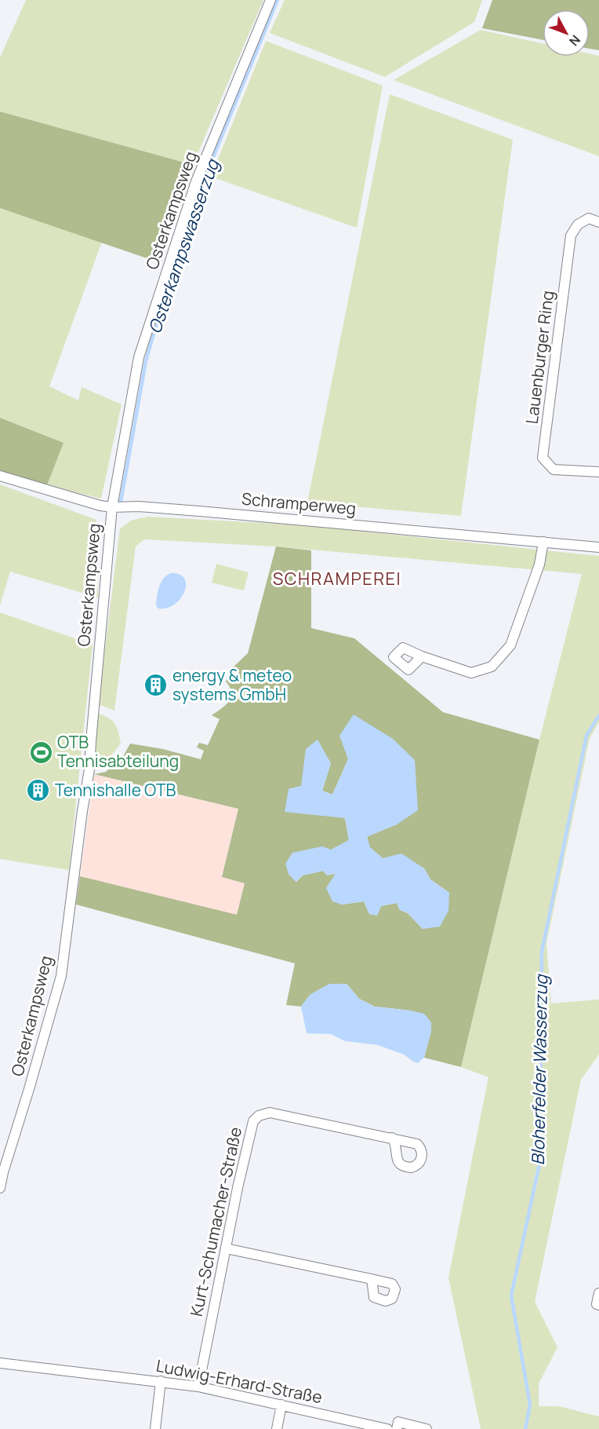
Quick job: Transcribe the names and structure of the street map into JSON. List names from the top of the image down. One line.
{"streets":{"street":["Osterkampsweg","Lauenburger Ring","Schramperweg","Kurt-Schumacher-Straße","Ludwig-Erhard-Straße"]},"crossings":[["Osterkampsweg","Schramperweg"],["Kurt-Schumacher-Straße","Ludwig-Erhard-Straße"]],"districts":["SCHRAMPEREI"],"water":["Osterkampswasserzug","Bloherfelder Wasserzug"],"places":{"building":["energy & meteo systems GmbH","Tennishalle OTB"],"sports":["OTB Tennisabteilung"]},"north":"bottom right"}
